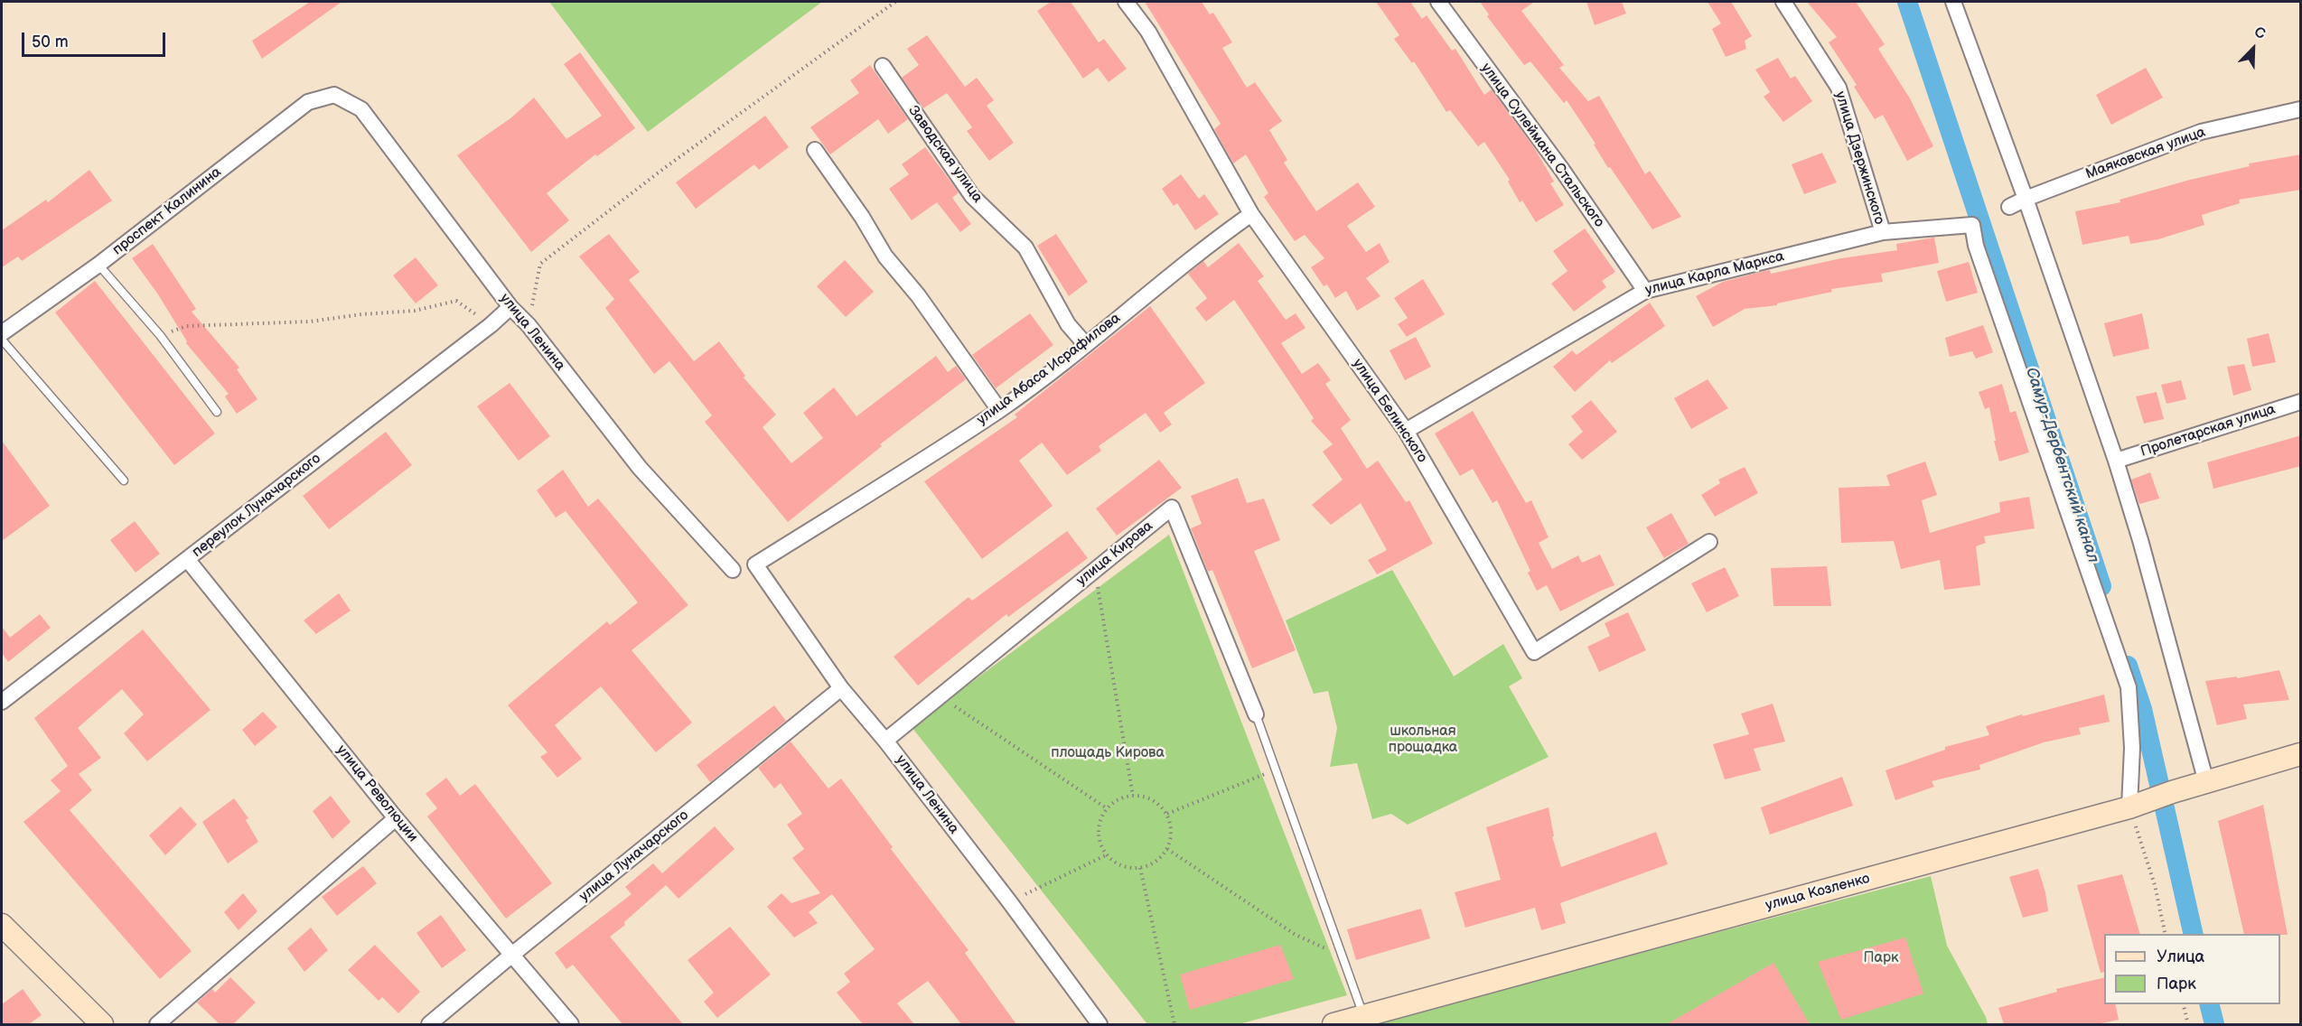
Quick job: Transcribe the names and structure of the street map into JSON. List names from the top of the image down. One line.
{"streets":{"street":["улица Сулеймана Стальского","Маяковская улица","Заводская улица","улица Дзержинского","проспект Калинина","улица Карла Маркса","улица Ленина","улица Абаса Исрафилова","улица Белинского","Пролетарская улица","переулок Луначарского","улица Кирова","улица Революции","улица Луначарского","улица Козленко"]},"crossings":[["улица Сулеймана Стальского","улица Карла Маркса"],["Заводская улица","улица Абаса Исрафилова"],["улица Дзержинского","улица Карла Маркса"],["проспект Калинина","улица Ленина"],["улица Карла Маркса","улица Белинского"],["улица Карла Маркса","улица Козленко"],["улица Ленина","улица Абаса Исрафилова"],["улица Ленина","переулок Луначарского"],["улица Ленина","улица Кирова"],["улица Ленина","улица Луначарского"],["улица Абаса Исрафилова","улица Белинского"],["переулок Луначарского","улица Революции"],["улица Революции","улица Луначарского"]],"water":["Самур-Дербентский канал"],"parks":["школьная прощадка","площадь Кирова","Парк"],"legend":["Улица","Парк"],"scale_bar":"50 m","north":"top right"}
